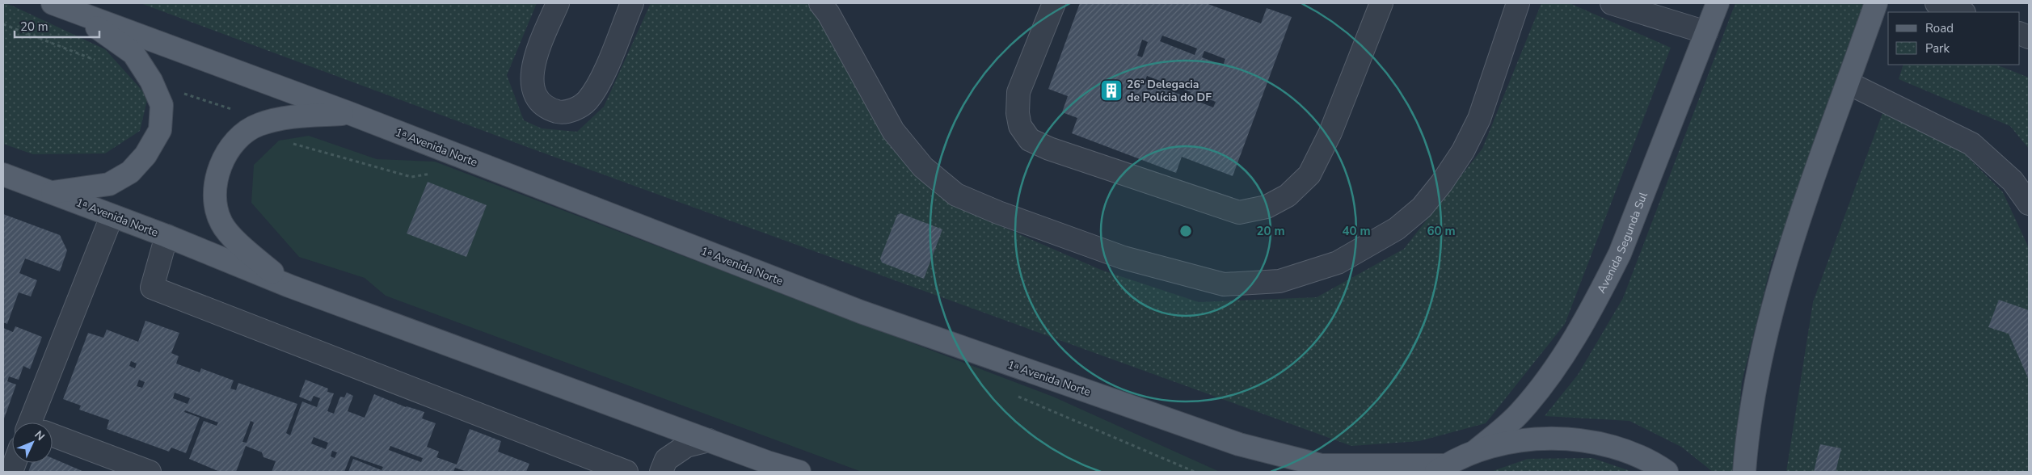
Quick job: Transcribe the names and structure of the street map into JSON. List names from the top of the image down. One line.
{"streets":{"main road":["1ᵃ Avenida Norte","Avenida Segunda Sul"]},"places":{"building":["26ª Delegacia de Polícia do DF"]},"legend":["Road","Park"],"scale_bar":"20 m","north":"top right","rings":["20 m","40 m","60 m"]}
